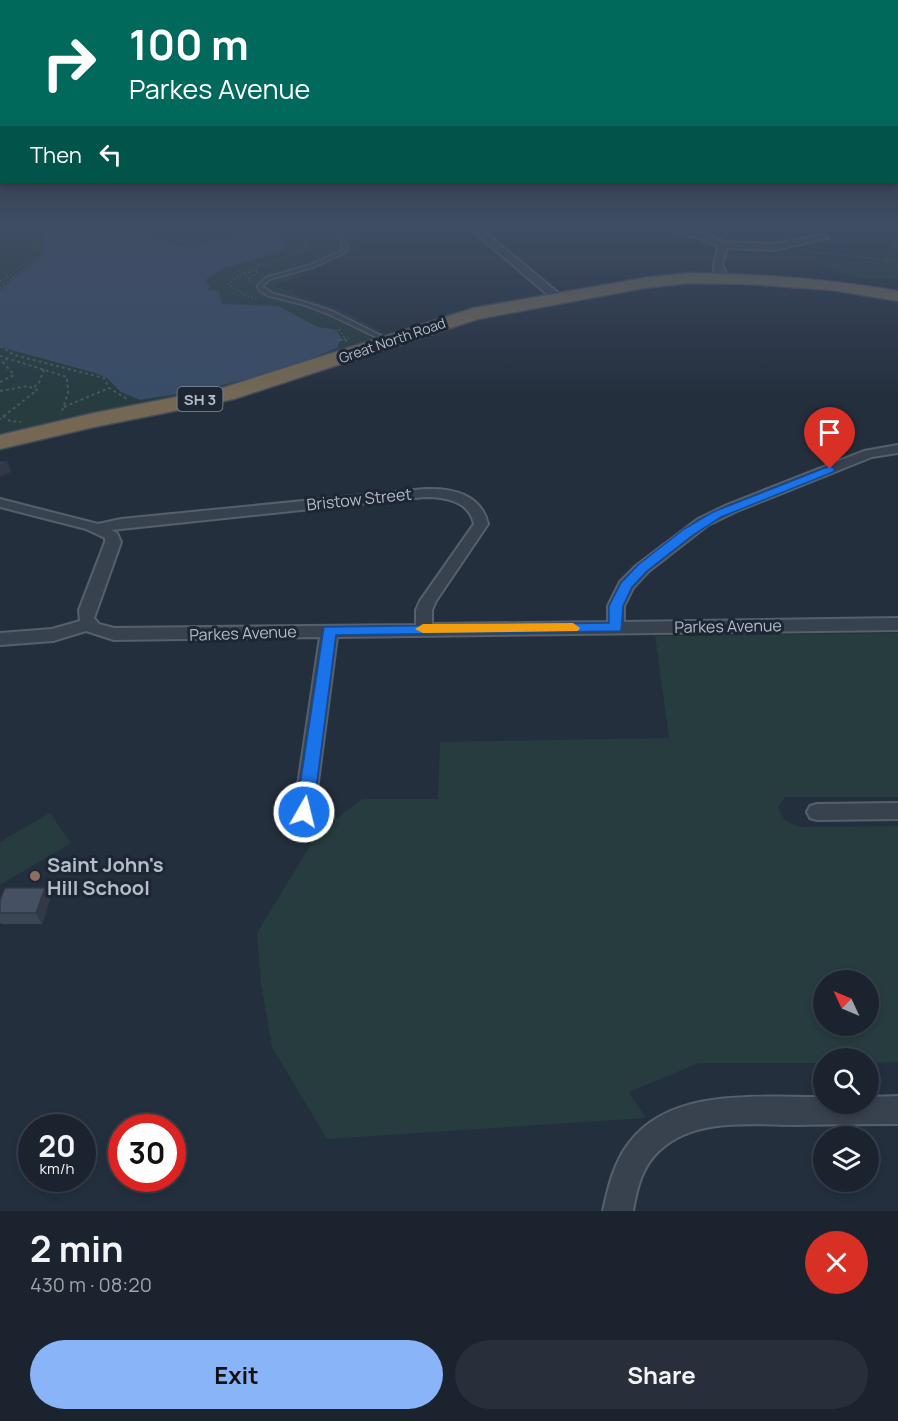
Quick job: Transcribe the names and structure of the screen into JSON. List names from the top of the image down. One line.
{"streets":{"highway":["Great North Road","SH 3"],"street":["Bristow Street","Parkes Avenue"]},"crossings":[["Bristow Street","Parkes Avenue"]],"places":["Saint John's Hill School"],"north":"top left","page":{"turn":["100 m","Parkes Avenue"],"then":"Then","speed":"20 km/h","limit":"30","heading":["2 min","430 m · 08:20"],"buttons":["Exit","Share"]}}
